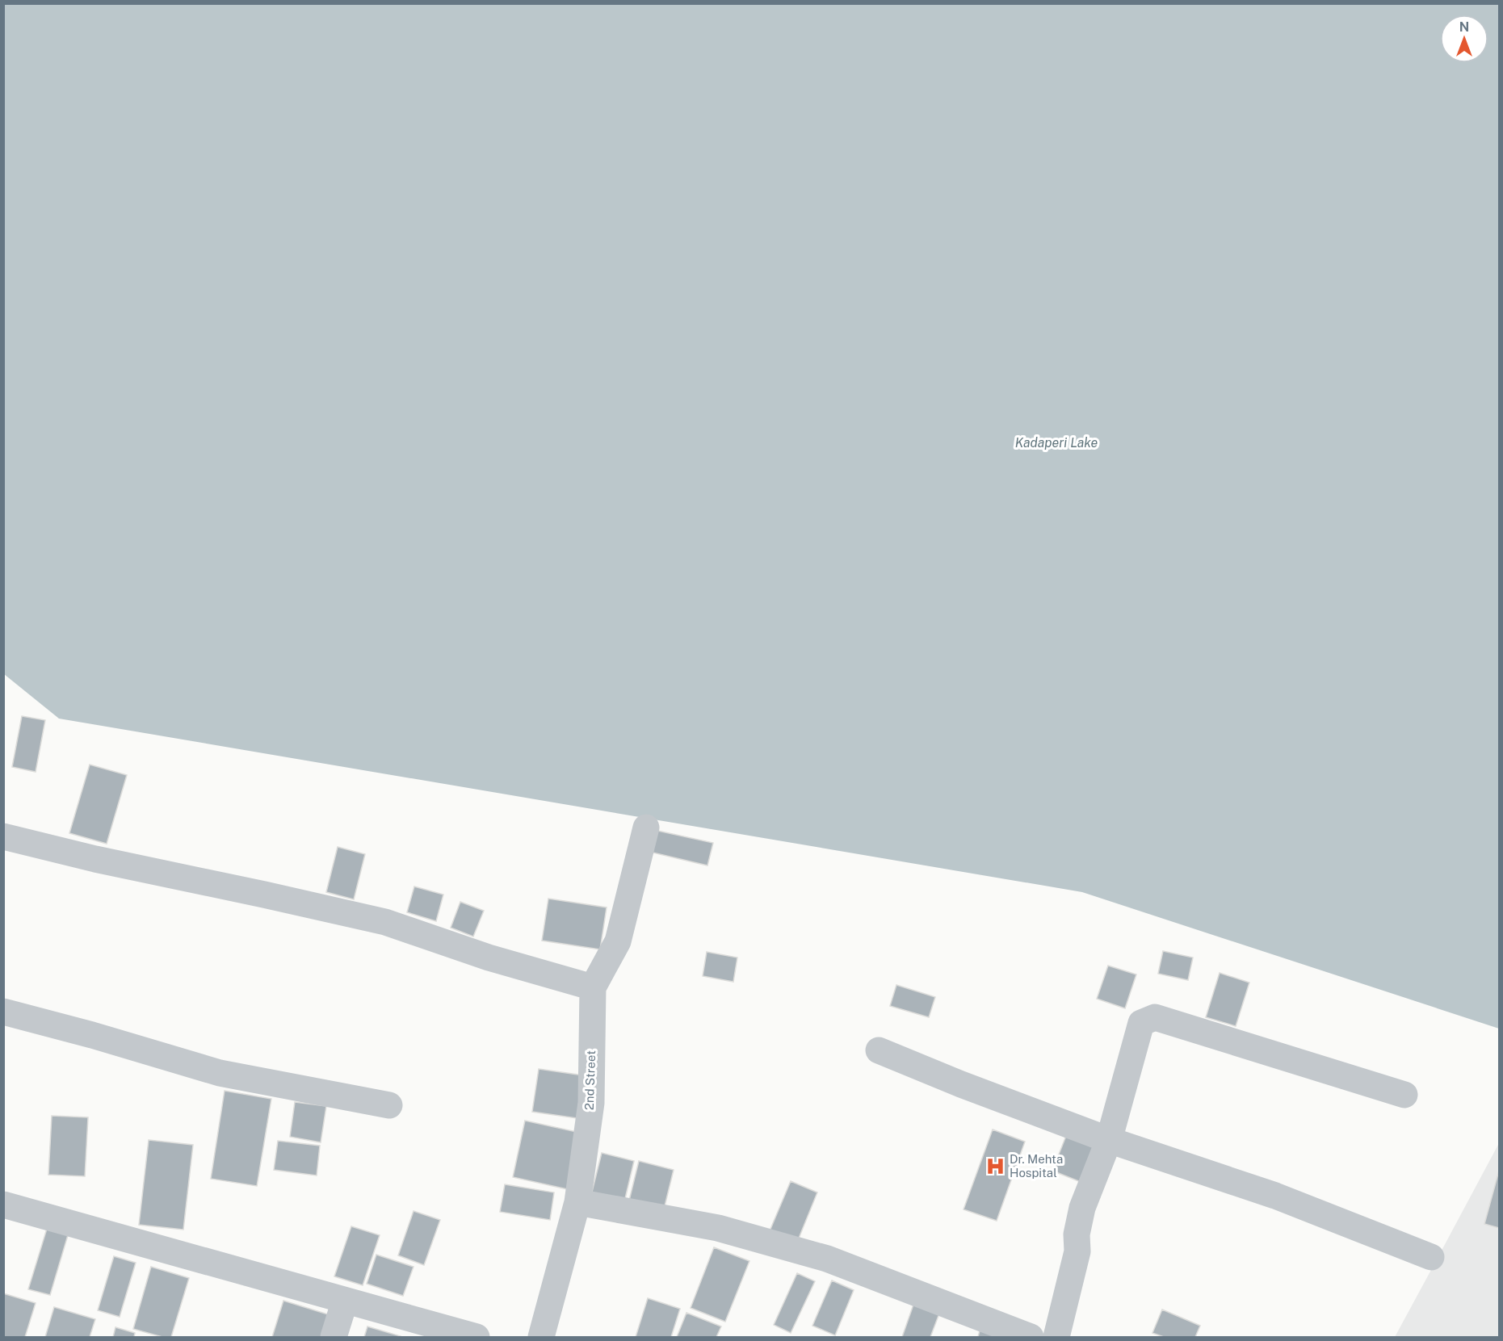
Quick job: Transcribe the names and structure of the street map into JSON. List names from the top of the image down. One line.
{"streets":{"street":["2nd Street"]},"water":["Kadaperi Lake"],"places":{"hospital":["Dr. Mehta Hospital"]},"north":"top"}
